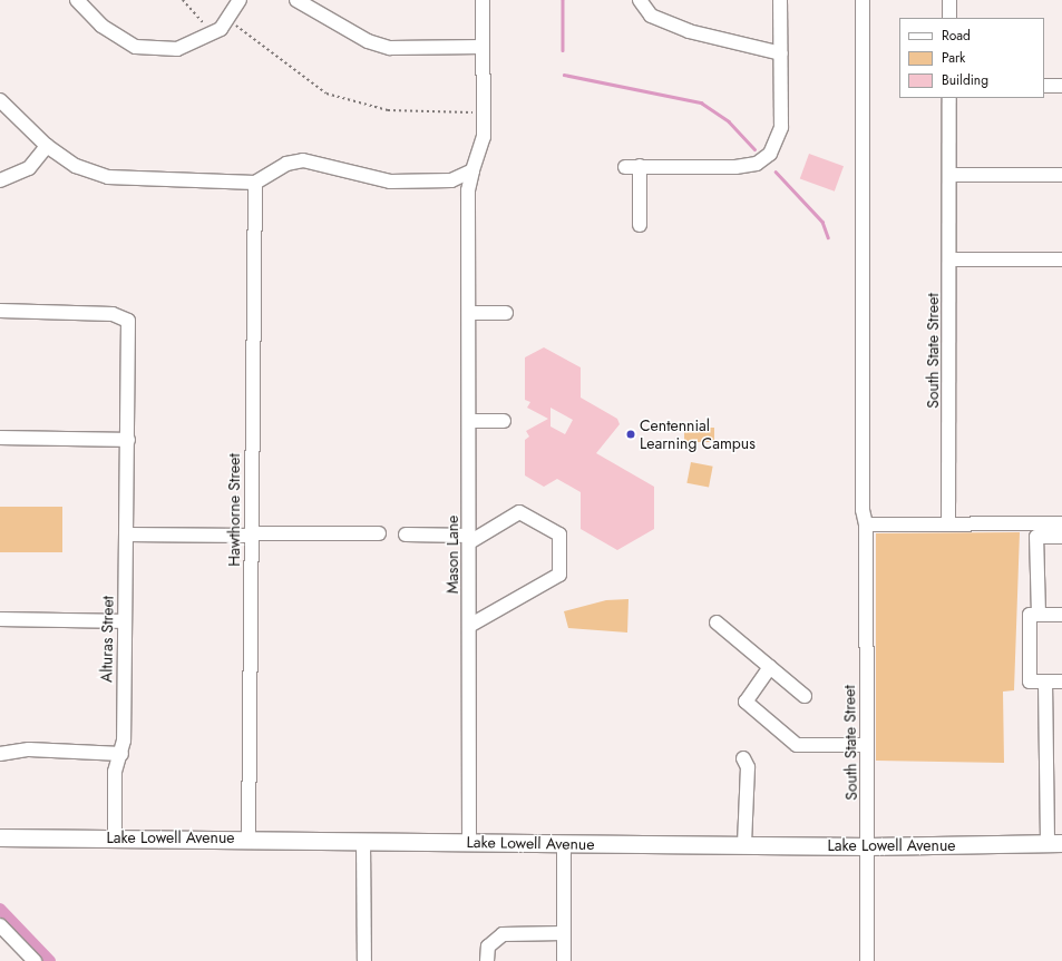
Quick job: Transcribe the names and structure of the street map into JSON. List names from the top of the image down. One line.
{"streets":{"main road":["Lake Lowell Avenue"],"street":["South State Street","Hawthorne Street","Mason Lane","Alturas Street"]},"crossings":[["South State Street","Lake Lowell Avenue"],["Hawthorne Street","Lake Lowell Avenue"],["Mason Lane","Lake Lowell Avenue"],["Alturas Street","Lake Lowell Avenue"]],"places":["Centennial Learning Campus"],"legend":["Road","Park","Building"]}
